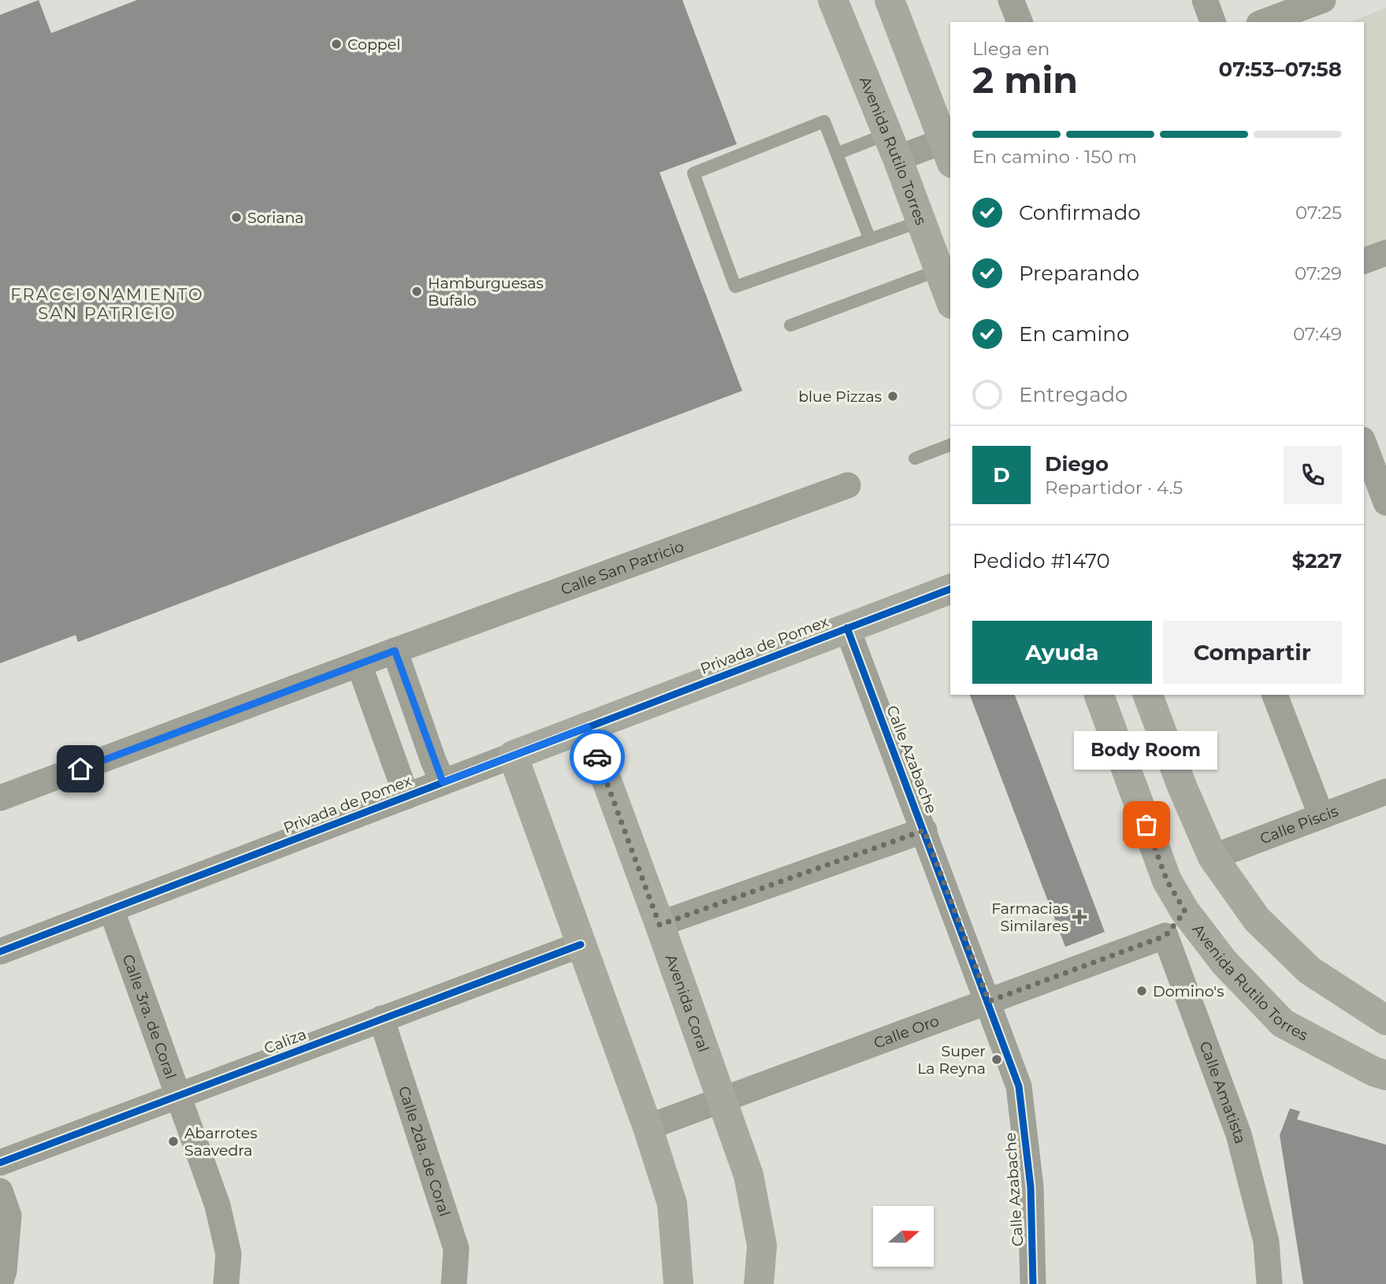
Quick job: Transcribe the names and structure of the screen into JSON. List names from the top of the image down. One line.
{"streets":{"street":["Avenida Rutilo Torres","Calle San Patricio","Privada de Pomex","Calle Azabache","Calle Piscis","Avenida Coral","Calle 3ra. de Coral","Calle Oro","Caliza","Calle Amatista","Calle 2da. de Coral"]},"crossings":[["Privada de Pomex","Calle Azabache"],["Privada de Pomex","Avenida Coral"],["Privada de Pomex","Calle 3ra. de Coral"],["Calle Azabache","Calle Oro"],["Avenida Coral","Calle Oro"],["Calle 3ra. de Coral","Caliza"],["Calle Oro","Calle Amatista"],["Caliza","Calle 2da. de Coral"]],"districts":["FRACCIONAMIENTO SAN PATRICIO"],"places":{"other":["Coppel","Soriana","Hamburguesas Bufalo","blue Pizzas","Body Room","Domino's","Super La Reyna","Abarrotes Saavedra"],"health":["Farmacias Similares"]},"north":"right","page":{"heading":["2 min","Llega en","07:53–07:58"],"panel":["Diego","Repartidor · 4.5","Pedido #1470","$227"],"bar":"En camino · 150 m","list":[["Confirmado","07:25"],["Preparando","07:29"],["En camino","07:49"],"Entregado"],"round":"D","buttons":["Ayuda","Compartir"],"bubble":"Body Room"}}
